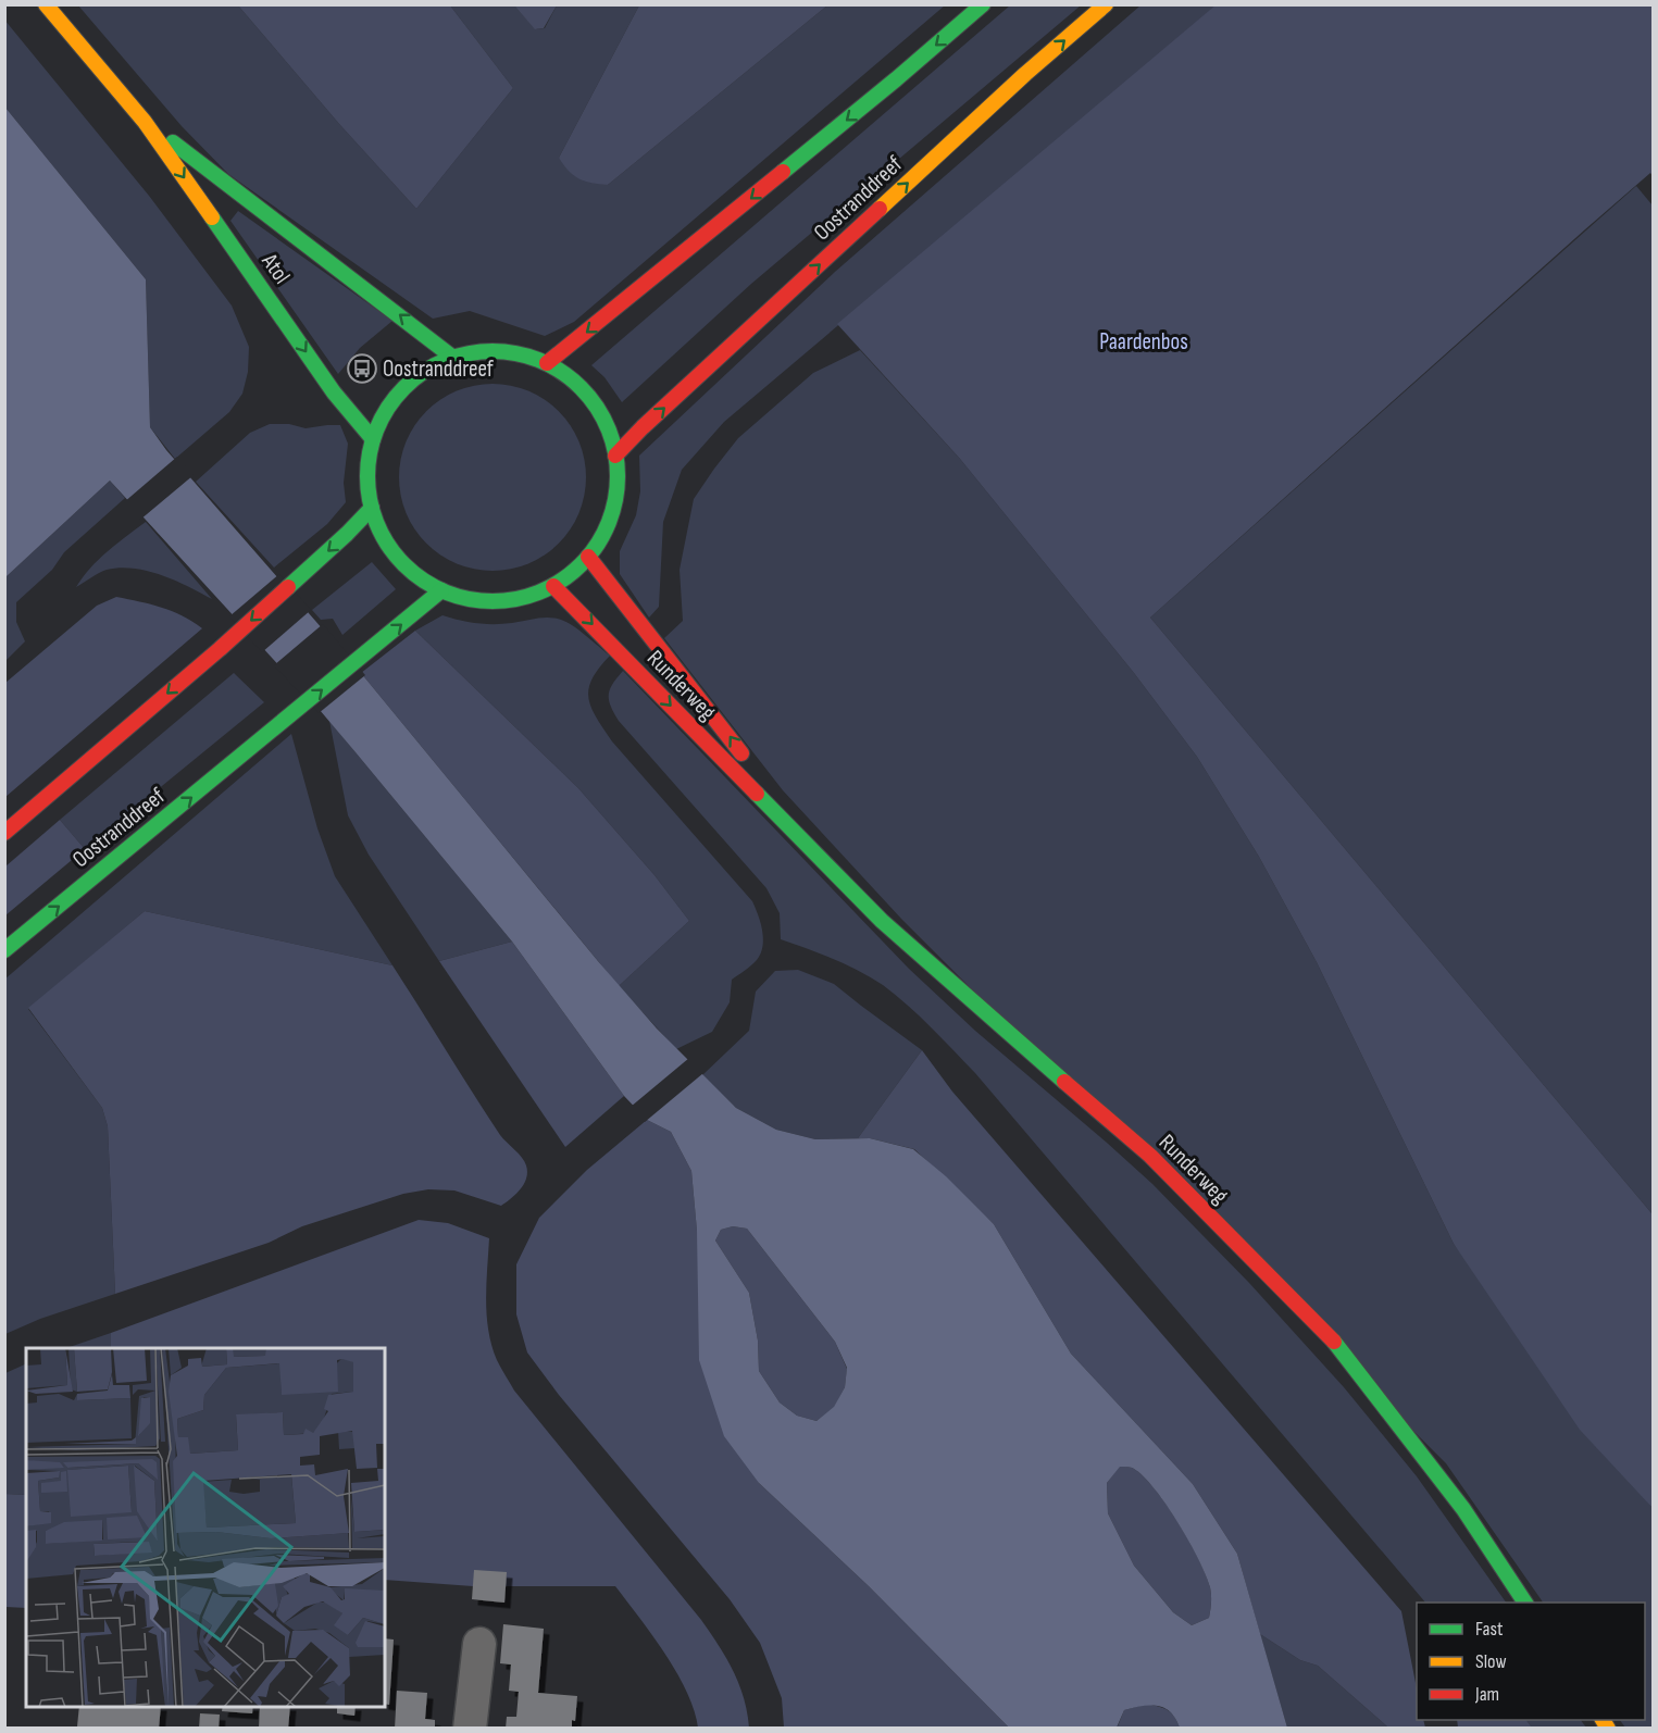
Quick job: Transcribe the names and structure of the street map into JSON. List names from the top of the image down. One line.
{"streets":{"main road":["Oostranddreef","Atol","Runderweg"]},"parks":["Paardenbos"],"places":{"bus stop":["Oostranddreef"]},"legend":["Fast","Slow","Jam"]}
